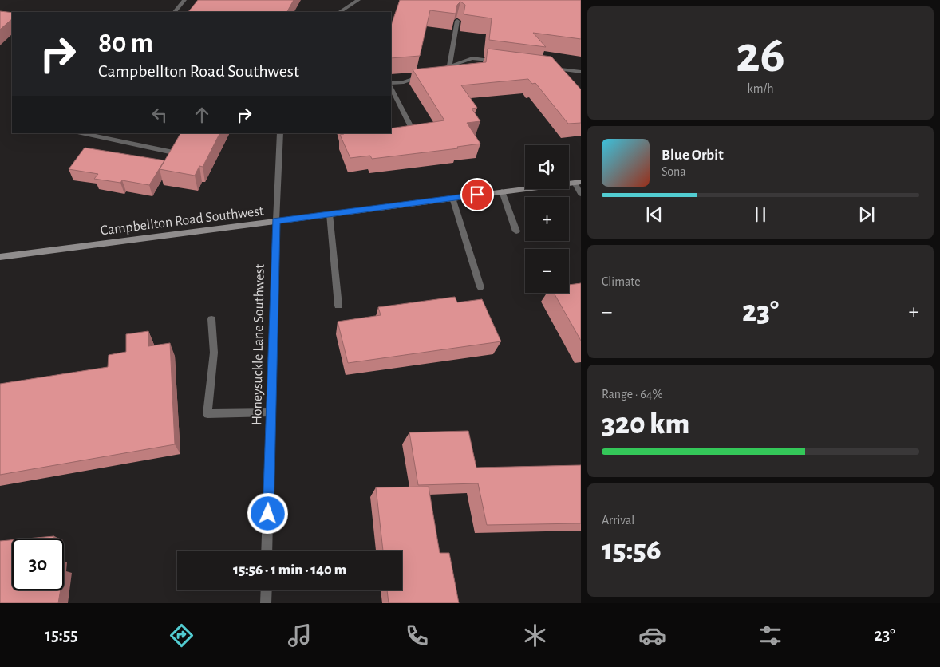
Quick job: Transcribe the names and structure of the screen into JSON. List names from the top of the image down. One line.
{"streets":{"main road":["Campbellton Road Southwest"],"street":["Honeysuckle Lane Southwest"]},"crossings":[["Campbellton Road Southwest","Honeysuckle Lane Southwest"]],"page":{"tile":[["26","km/h"],"Climate",["Range · 64%","320 km"],["Arrival","15:56"]],"turn":["80 m","Campbellton Road Southwest"],"song":["Blue Orbit","Sona"],"map_buttons":["+","−"],"heat":["−","23°","+"],"limit":"30","trip":"15:56 · 1 min · 140 m","tabs":["15:55","23°"]}}
